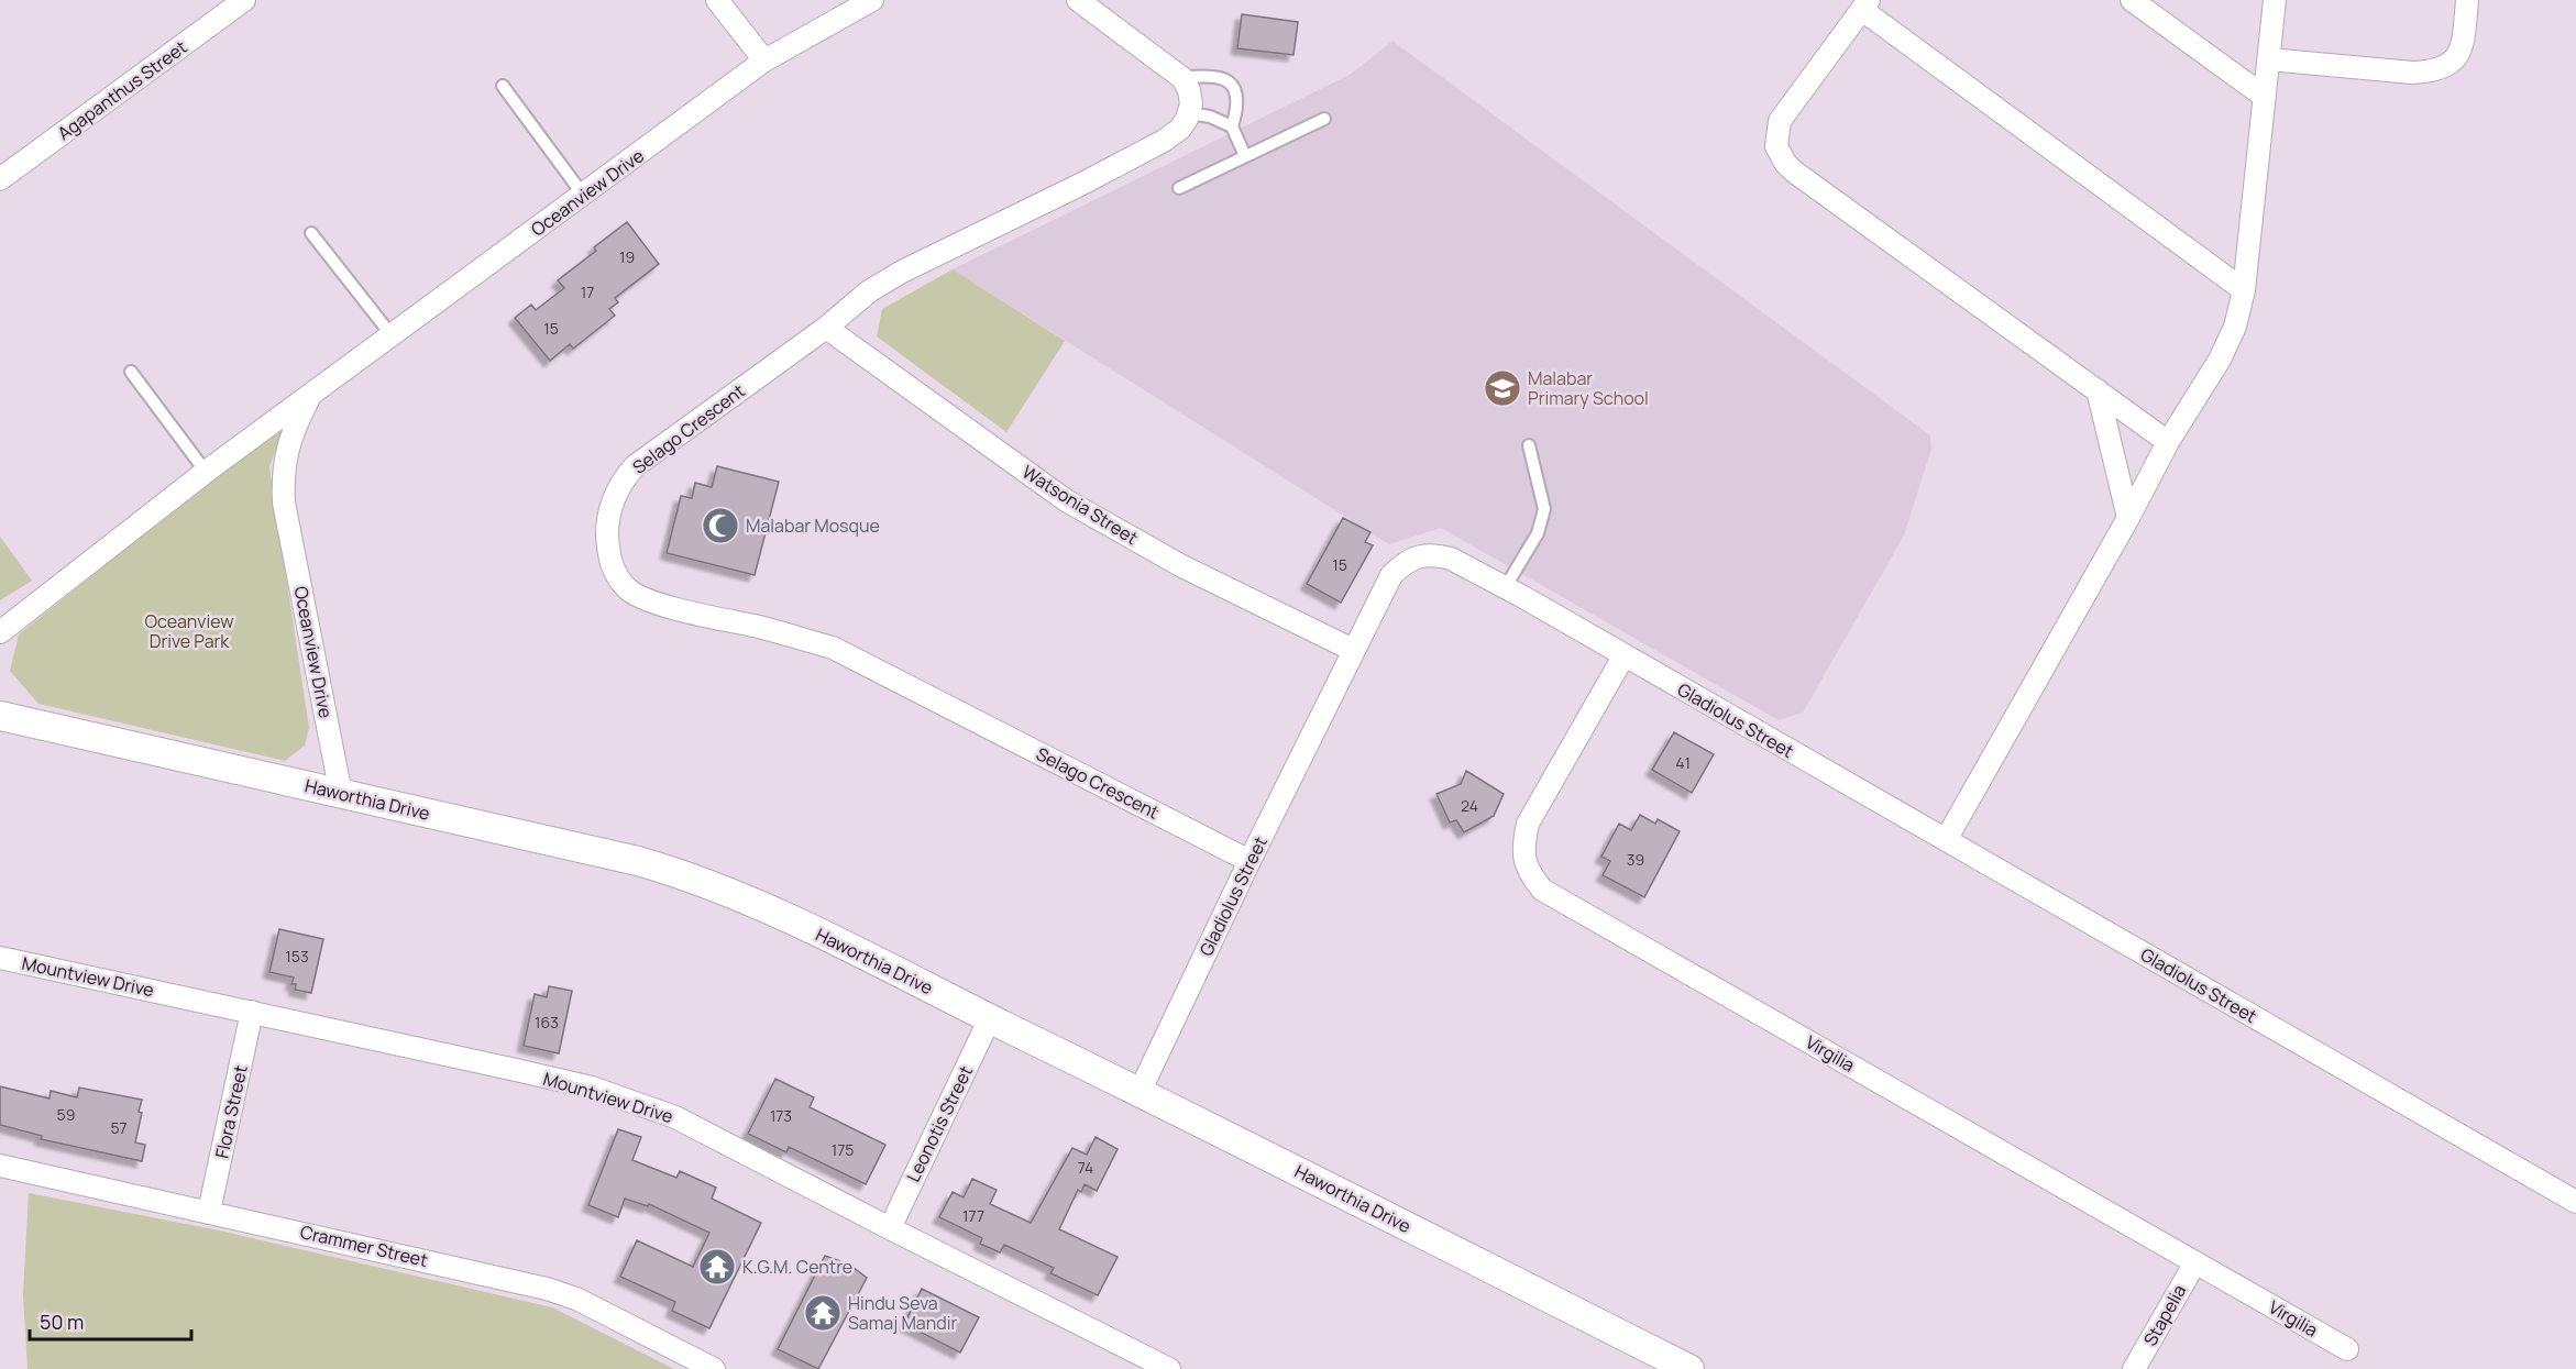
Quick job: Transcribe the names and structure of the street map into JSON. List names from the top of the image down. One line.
{"streets":{"street":["Agapanthus Street","Oceanview Drive","Selago Crescent","Watsonia Street","Gladiolus Street","Haworthia Drive","Mountview Drive","Virgilia","Flora Street","Leonotis Street","Crammer Street","Stapelia"]},"crossings":[["Oceanview Drive","Haworthia Drive"],["Selago Crescent","Watsonia Street"],["Selago Crescent","Gladiolus Street"],["Watsonia Street","Gladiolus Street"],["Gladiolus Street","Haworthia Drive"],["Gladiolus Street","Virgilia"],["Haworthia Drive","Leonotis Street"],["Mountview Drive","Flora Street"],["Mountview Drive","Leonotis Street"],["Virgilia","Stapelia"],["Flora Street","Crammer Street"]],"parks":["Oceanview Drive Park"],"places":{"school or university":["Malabar Primary School"],"mosque":["Malabar Mosque"],"temple":["K.G.M. Centre","Hindu Seva Samaj Mandir"]},"house_numbers":["19","17","15","15","41","24","39","153","163","59","173","57","175","74","177"],"scale_bar":"50 m"}
